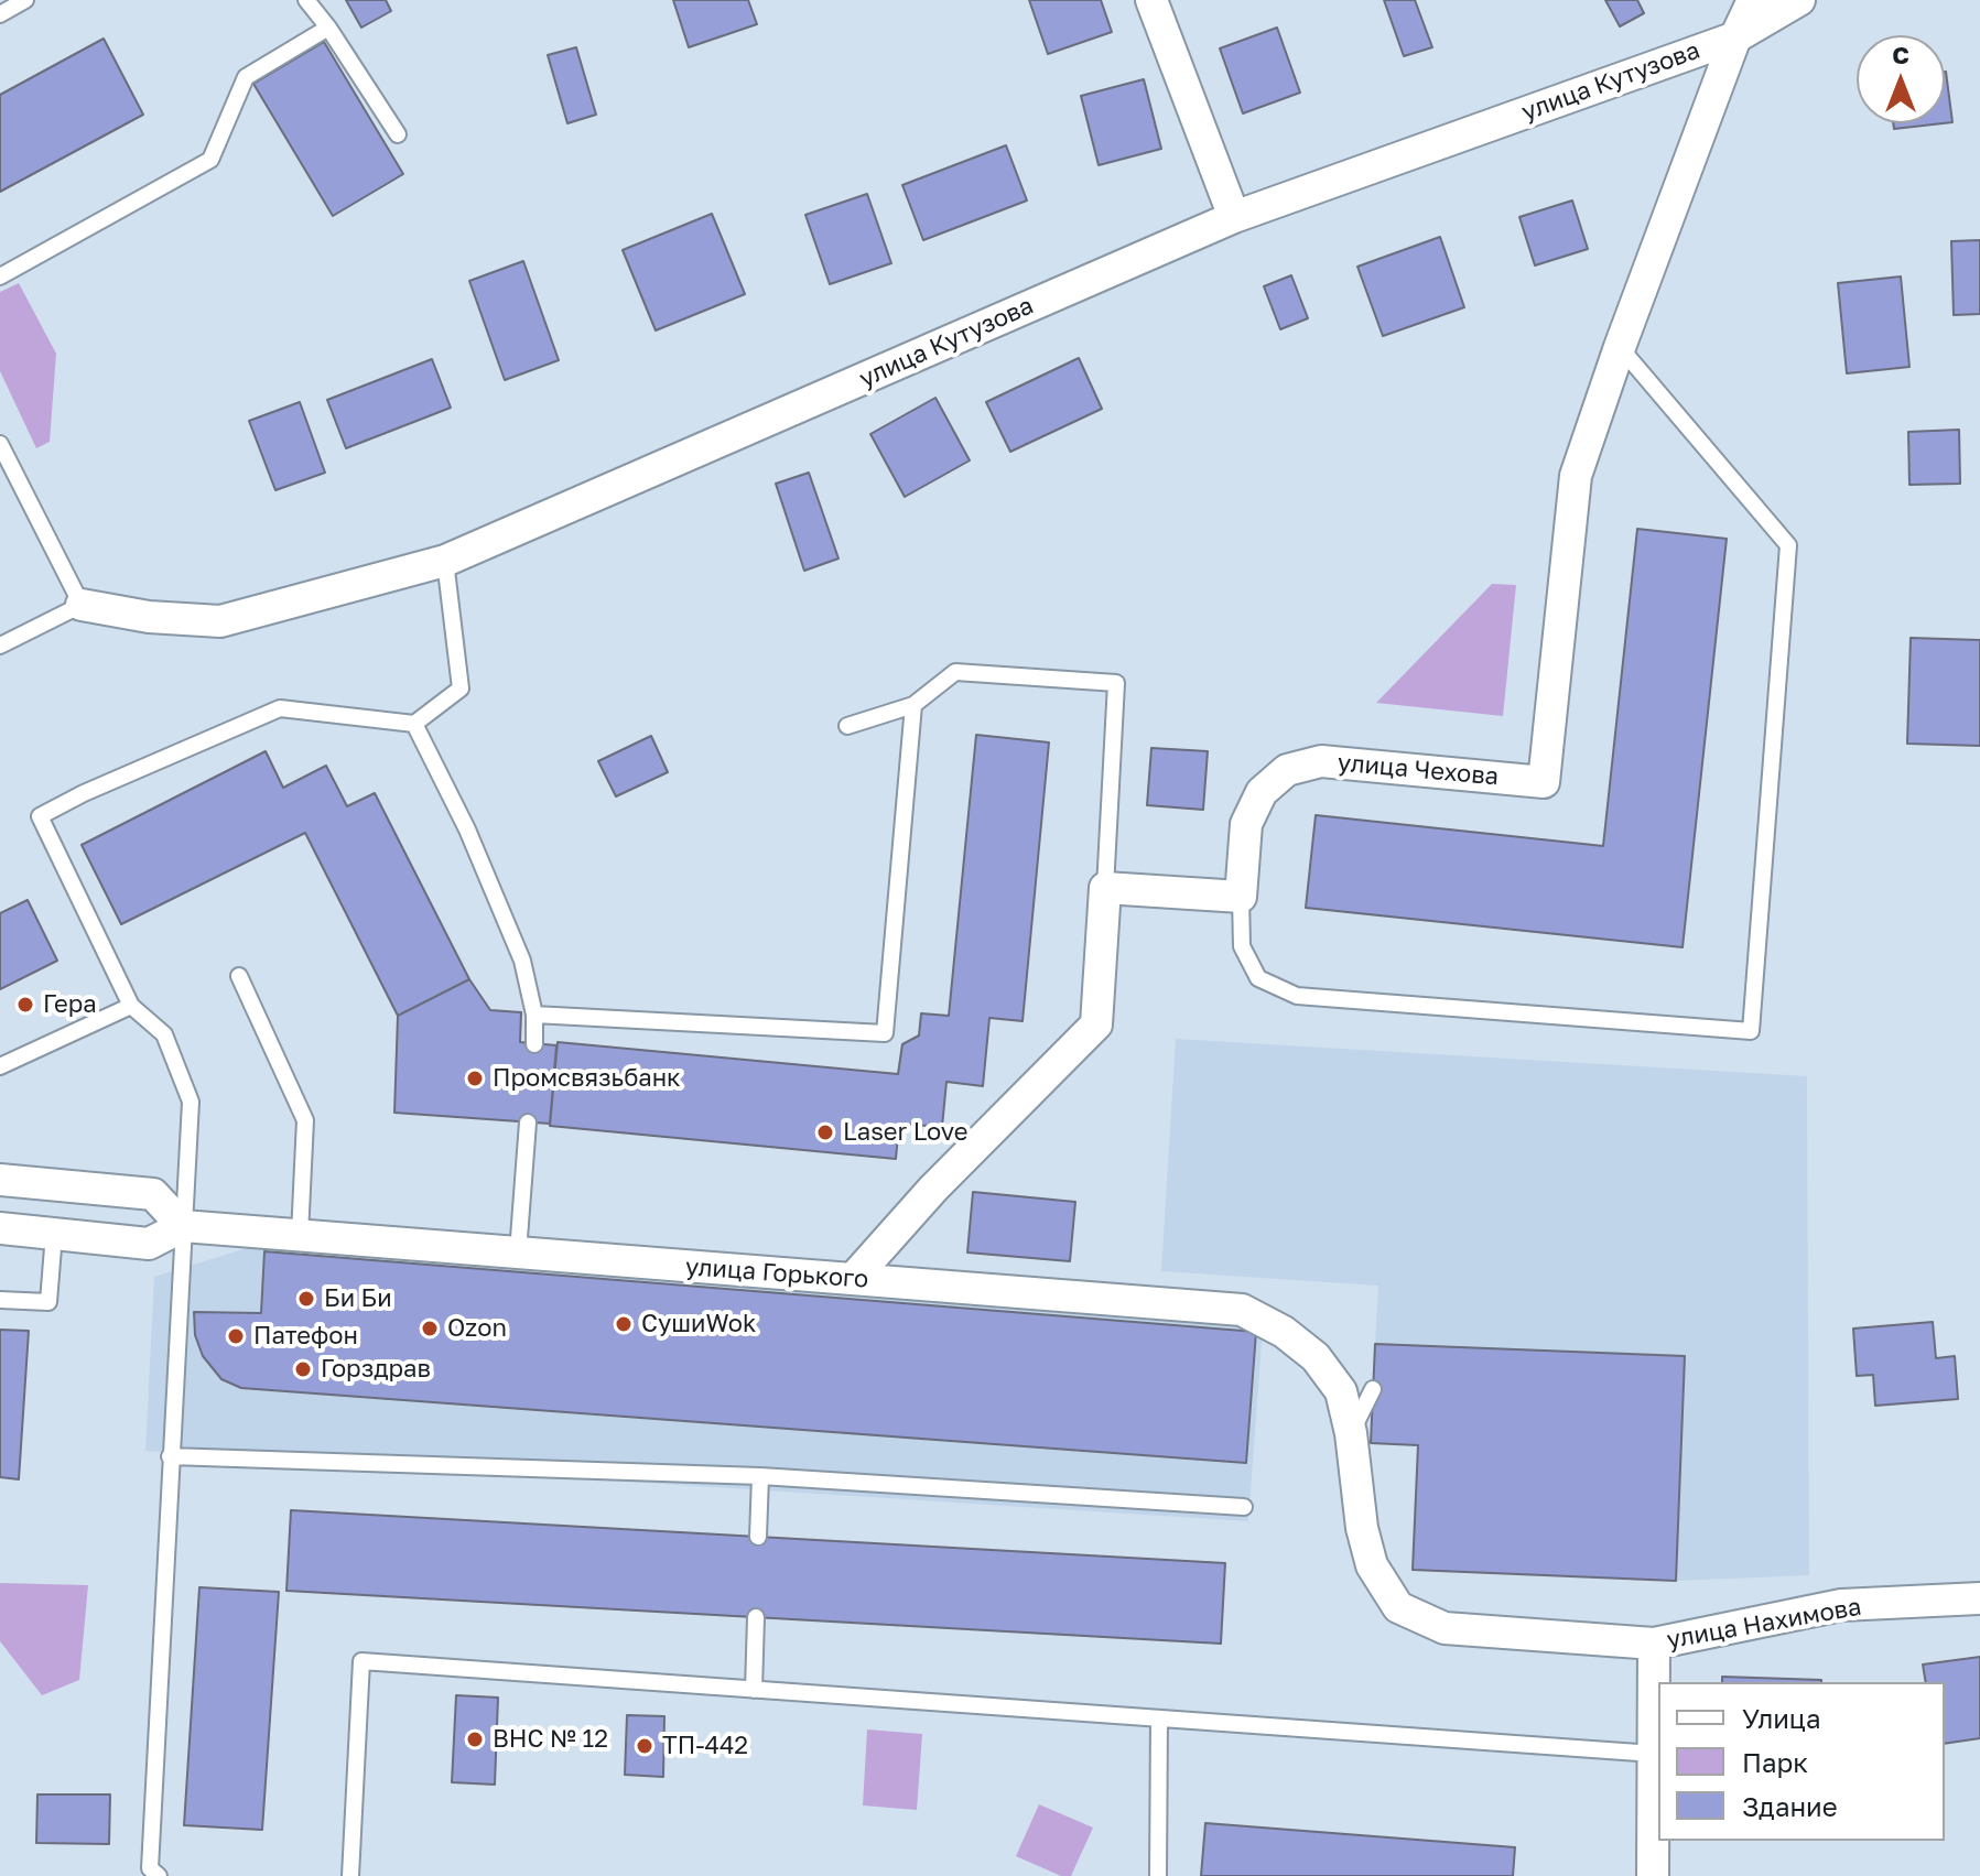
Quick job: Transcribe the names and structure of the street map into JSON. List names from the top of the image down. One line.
{"streets":{"street":["улица Кутузова","улица Чехова","улица Горького","улица Нахимова"]},"crossings":[["улица Кутузова","улица Чехова"],["улица Горького","улица Нахимова"]],"places":["Гера","Промсвязьбанк","Laser Love","Би Би","СушиWok","Ozon","Патефон","Горздрав","ВНС № 12","ТП-442"],"legend":["Улица","Парк","Здание"],"north":"top"}
